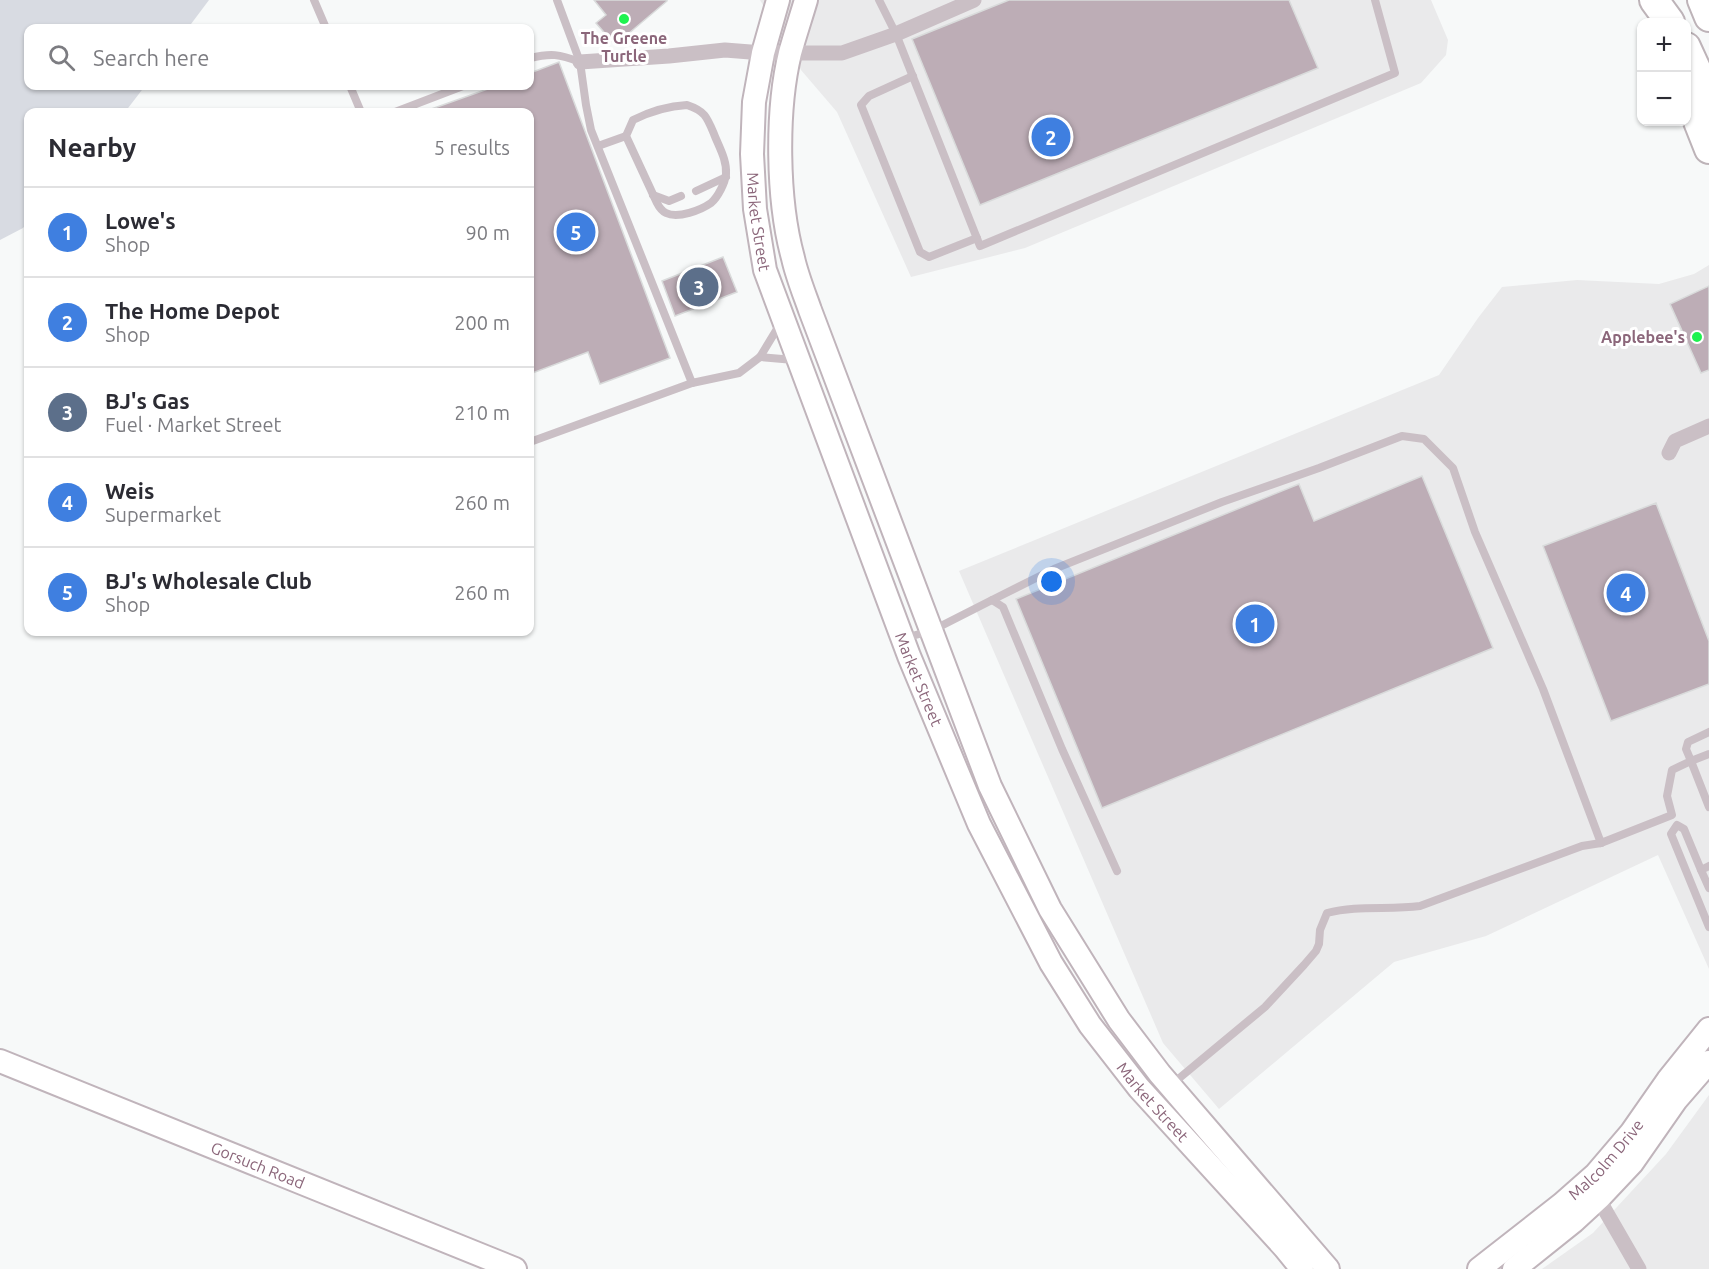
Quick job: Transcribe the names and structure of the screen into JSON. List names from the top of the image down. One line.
{"streets":{"street":["Market Street","Malcolm Drive","Gorsuch Road"]},"places":["The Greene Turtle","Applebee's"],"page":{"map_buttons":["+","−"],"search":"Search here","heading":["Nearby","5 results"],"pins":["2","5","3","4","1"],"list":[{"mark":"1","name":"Lowe's","note":"Shop","value":"90 m"},{"mark":"2","name":"The Home Depot","note":"Shop","value":"200 m"},{"mark":"3","name":"BJ's Gas","note":"Fuel · Market Street","value":"210 m"},{"mark":"4","name":"Weis","note":"Supermarket","value":"260 m"},{"mark":"5","name":"BJ's Wholesale Club","note":"Shop","value":"260 m"}]}}
